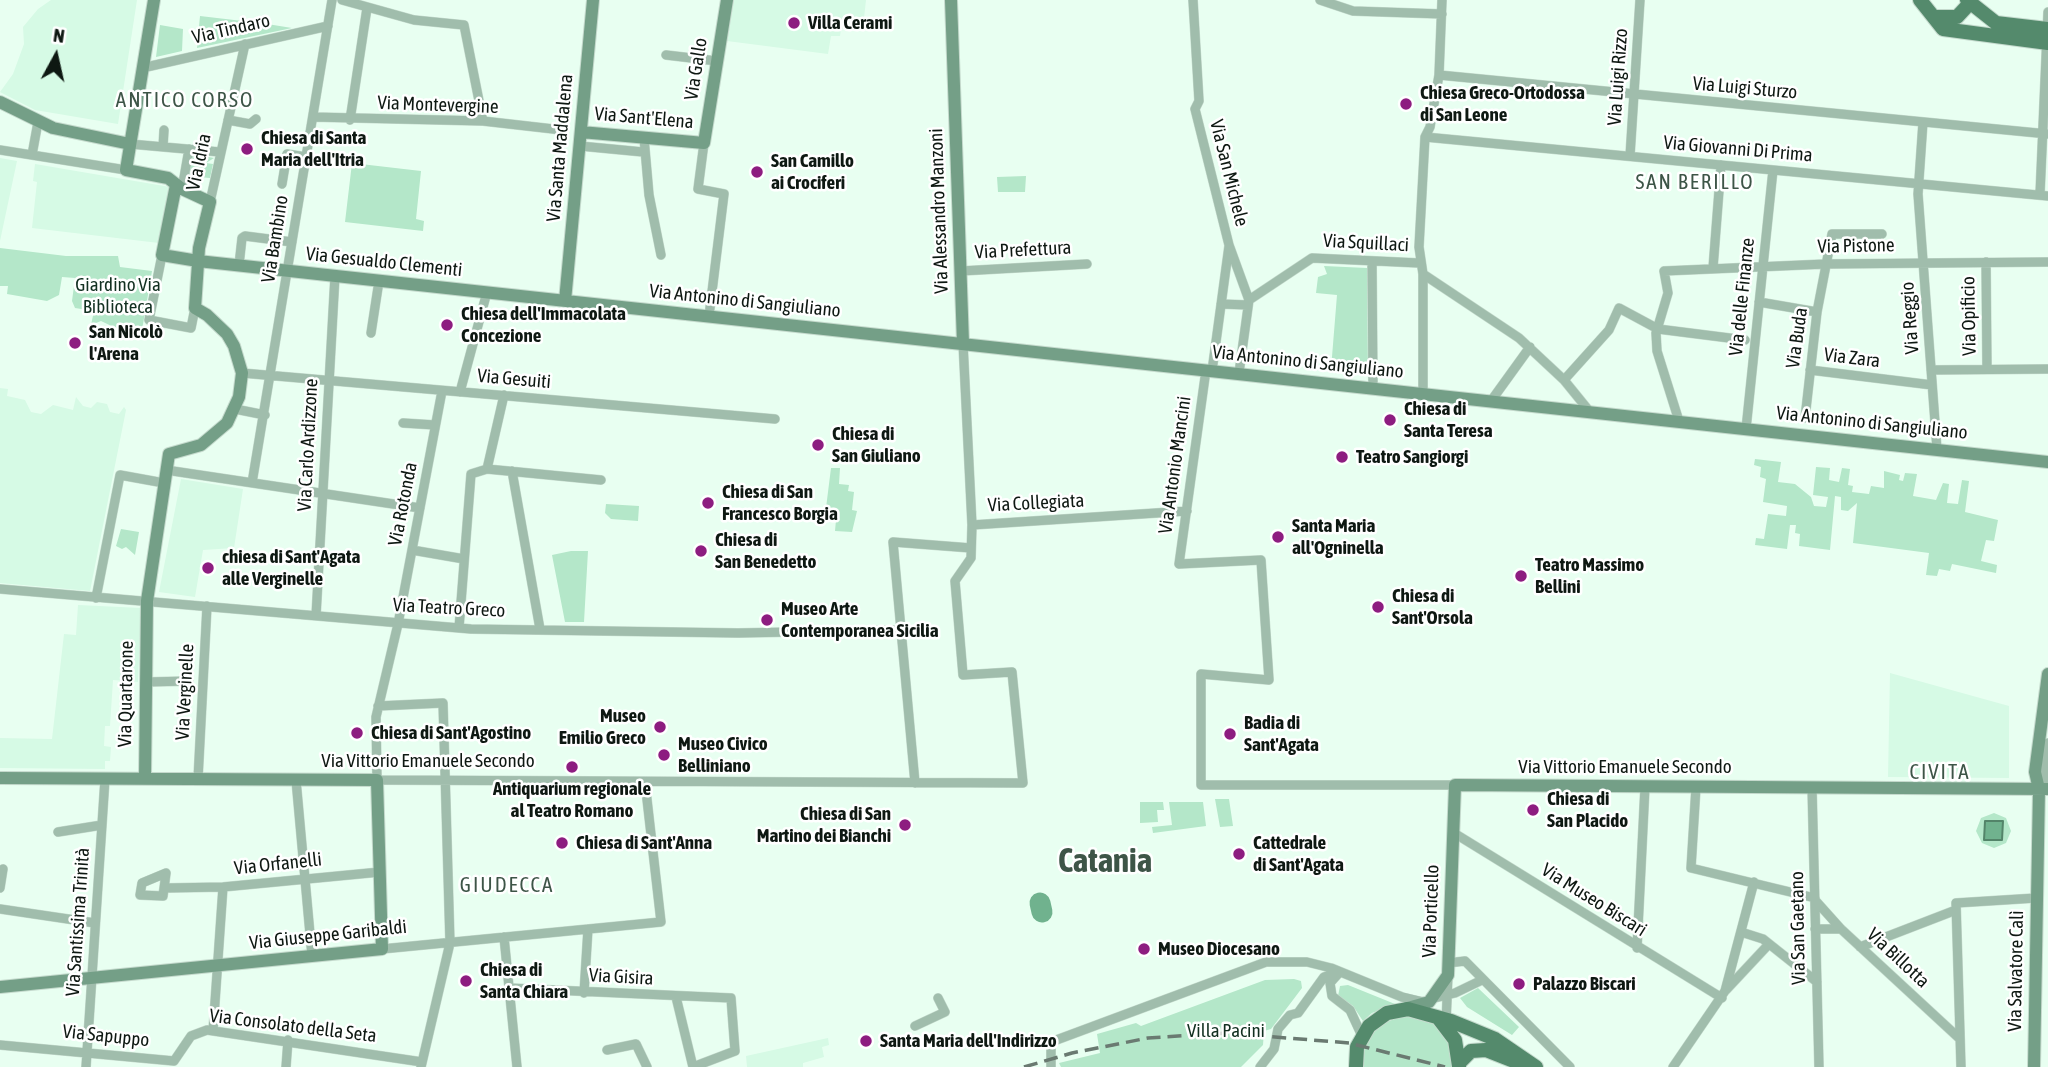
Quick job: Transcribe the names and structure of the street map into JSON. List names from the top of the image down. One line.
{"streets":{"main road":["Via Gallo","Via Sant'Elena","Via Santa Maddalena","Via Idria","Via Alessandro Manzoni","Via Gesualdo Clementi","Via Antonino di Sangiuliano","Via Quartarone","Via Vittorio Emanuele Secondo","Via Porticello","Via Giuseppe Garibaldi","Via Salvatore Calì"],"street":["Via Tindaro","Via Luigi Rizzo","Via Luigi Sturzo","Via Montevergine","Via Giovanni Di Prima","Via San Michele","Via Bambino","Via Squillaci","Via Pistone","Via Prefettura","Via delle Finanze","Via Opificio","Via Reggio","Via Buda","Via Zara","Via Gesuiti","Via Carlo Ardizzone","Via Antonio Mancini","Via Collegiata","Via Rotonda","Via Teatro Greco","Via Verginelle","Via Orfanelli","Via Museo Biscari","Via Santissima Trinità","Via San Gaetano","Via Billotta","Via Gisira","Via Consolato della Seta","Via Sapuppo"]},"crossings":[["Via Tindaro","Via Idria"],["Via Tindaro","Via Bambino"],["Via Gallo","Via Sant'Elena"],["Via Luigi Rizzo","Via Luigi Sturzo"],["Via Luigi Rizzo","Via Giovanni Di Prima"],["Via Luigi Sturzo","Via Reggio"],["Via Montevergine","Via Bambino"],["Via Sant'Elena","Via Santa Maddalena"],["Via Santa Maddalena","Via Gesualdo Clementi"],["Via Santa Maddalena","Via Antonino di Sangiuliano"],["Via Giovanni Di Prima","Via delle Finanze"],["Via Giovanni Di Prima","Via Reggio"],["Via Idria","Via Gesualdo Clementi"],["Via San Michele","Via Squillaci"],["Via San Michele","Via Antonio Mancini"],["Via Alessandro Manzoni","Via Prefettura"],["Via Alessandro Manzoni","Via Antonino di Sangiuliano"],["Via Alessandro Manzoni","Via Collegiata"],["Via Bambino","Via Gesualdo Clementi"],["Via Bambino","Via Gesuiti"],["Via Pistone","Via delle Finanze"],["Via Pistone","Via Opificio"],["Via Pistone","Via Reggio"],["Via Pistone","Via Buda"],["Via Gesualdo Clementi","Via Antonino di Sangiuliano"],["Via Gesualdo Clementi","Via Carlo Ardizzone"],["Via delle Finanze","Via Antonino di Sangiuliano"],["Via Antonino di Sangiuliano","Via Reggio"],["Via Antonino di Sangiuliano","Via Antonio Mancini"],["Via Reggio","Via Zara"],["Via Buda","Via Zara"],["Via Gesuiti","Via Carlo Ardizzone"],["Via Gesuiti","Via Rotonda"],["Via Carlo Ardizzone","Via Teatro Greco"],["Via Antonio Mancini","Via Collegiata"],["Via Antonio Mancini","Via Vittorio Emanuele Secondo"],["Via Rotonda","Via Teatro Greco"],["Via Rotonda","Via Vittorio Emanuele Secondo"],["Via Teatro Greco","Via Verginelle"],["Via Teatro Greco","Via Quartarone"],["Via Verginelle","Via Vittorio Emanuele Secondo"],["Via Quartarone","Via Vittorio Emanuele Secondo"],["Via Vittorio Emanuele Secondo","Via Porticello"],["Via Vittorio Emanuele Secondo","Via Santissima Trinità"],["Via Vittorio Emanuele Secondo","Via San Gaetano"],["Via Vittorio Emanuele Secondo","Via Giuseppe Garibaldi"],["Via Vittorio Emanuele Secondo","Via Salvatore Calì"],["Via Museo Biscari","Via Porticello"],["Via Santissima Trinità","Via Giuseppe Garibaldi"],["Via Santissima Trinità","Via Sapuppo"],["Via San Gaetano","Via Billotta"],["Via Consolato della Seta","Via Sapuppo"]],"districts":["ANTICO CORSO","SAN BERILLO","CIVITA","Catania","GIUDECCA"],"parks":["Giardino Via Biblioteca","Villa Pacini"],"places":["Villa Cerami","Chiesa Greco-Ortodossa di San Leone","Chiesa di Santa Maria dell'Itria","San Camillo ai Crociferi","Chiesa dell'Immacolata Concezione","San Nicolò l'Arena","Chiesa di Santa Teresa","Chiesa di San Giuliano","Teatro Sangiorgi","Chiesa di San Francesco Borgia","Santa Maria all'Ogninella","Chiesa di San Benedetto","chiesa di Sant'Agata alle Verginelle","Teatro Massimo Bellini","Chiesa di Sant'Orsola","Museo Arte Contemporanea Sicilia","Museo Emilio Greco","Chiesa di Sant'Agostino","Badia di Sant'Agata","Museo Civico Belliniano","Antiquarium regionale al Teatro Romano","Chiesa di San Placido","Chiesa di San Martino dei Bianchi","Chiesa di Sant'Anna","Cattedrale di Sant'Agata","Museo Diocesano","Chiesa di Santa Chiara","Palazzo Biscari","Santa Maria dell'Indirizzo"],"north":"top"}
